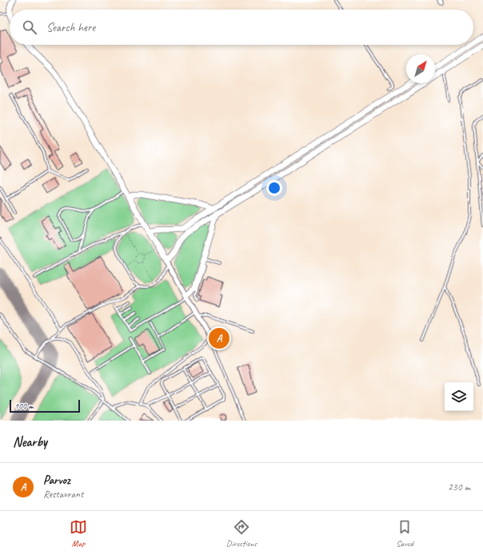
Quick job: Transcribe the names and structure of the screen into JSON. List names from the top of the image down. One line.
{"scale_bar":"100 m","north":"top right","page":{"search":"Search here","pins":"A","scale":"100 m","heading":"Nearby","list":[{"mark":"A","name":"Parvoz","note":"Restaurant","value":"230 m"}],"nav":["Map","Directions","Saved"]}}
